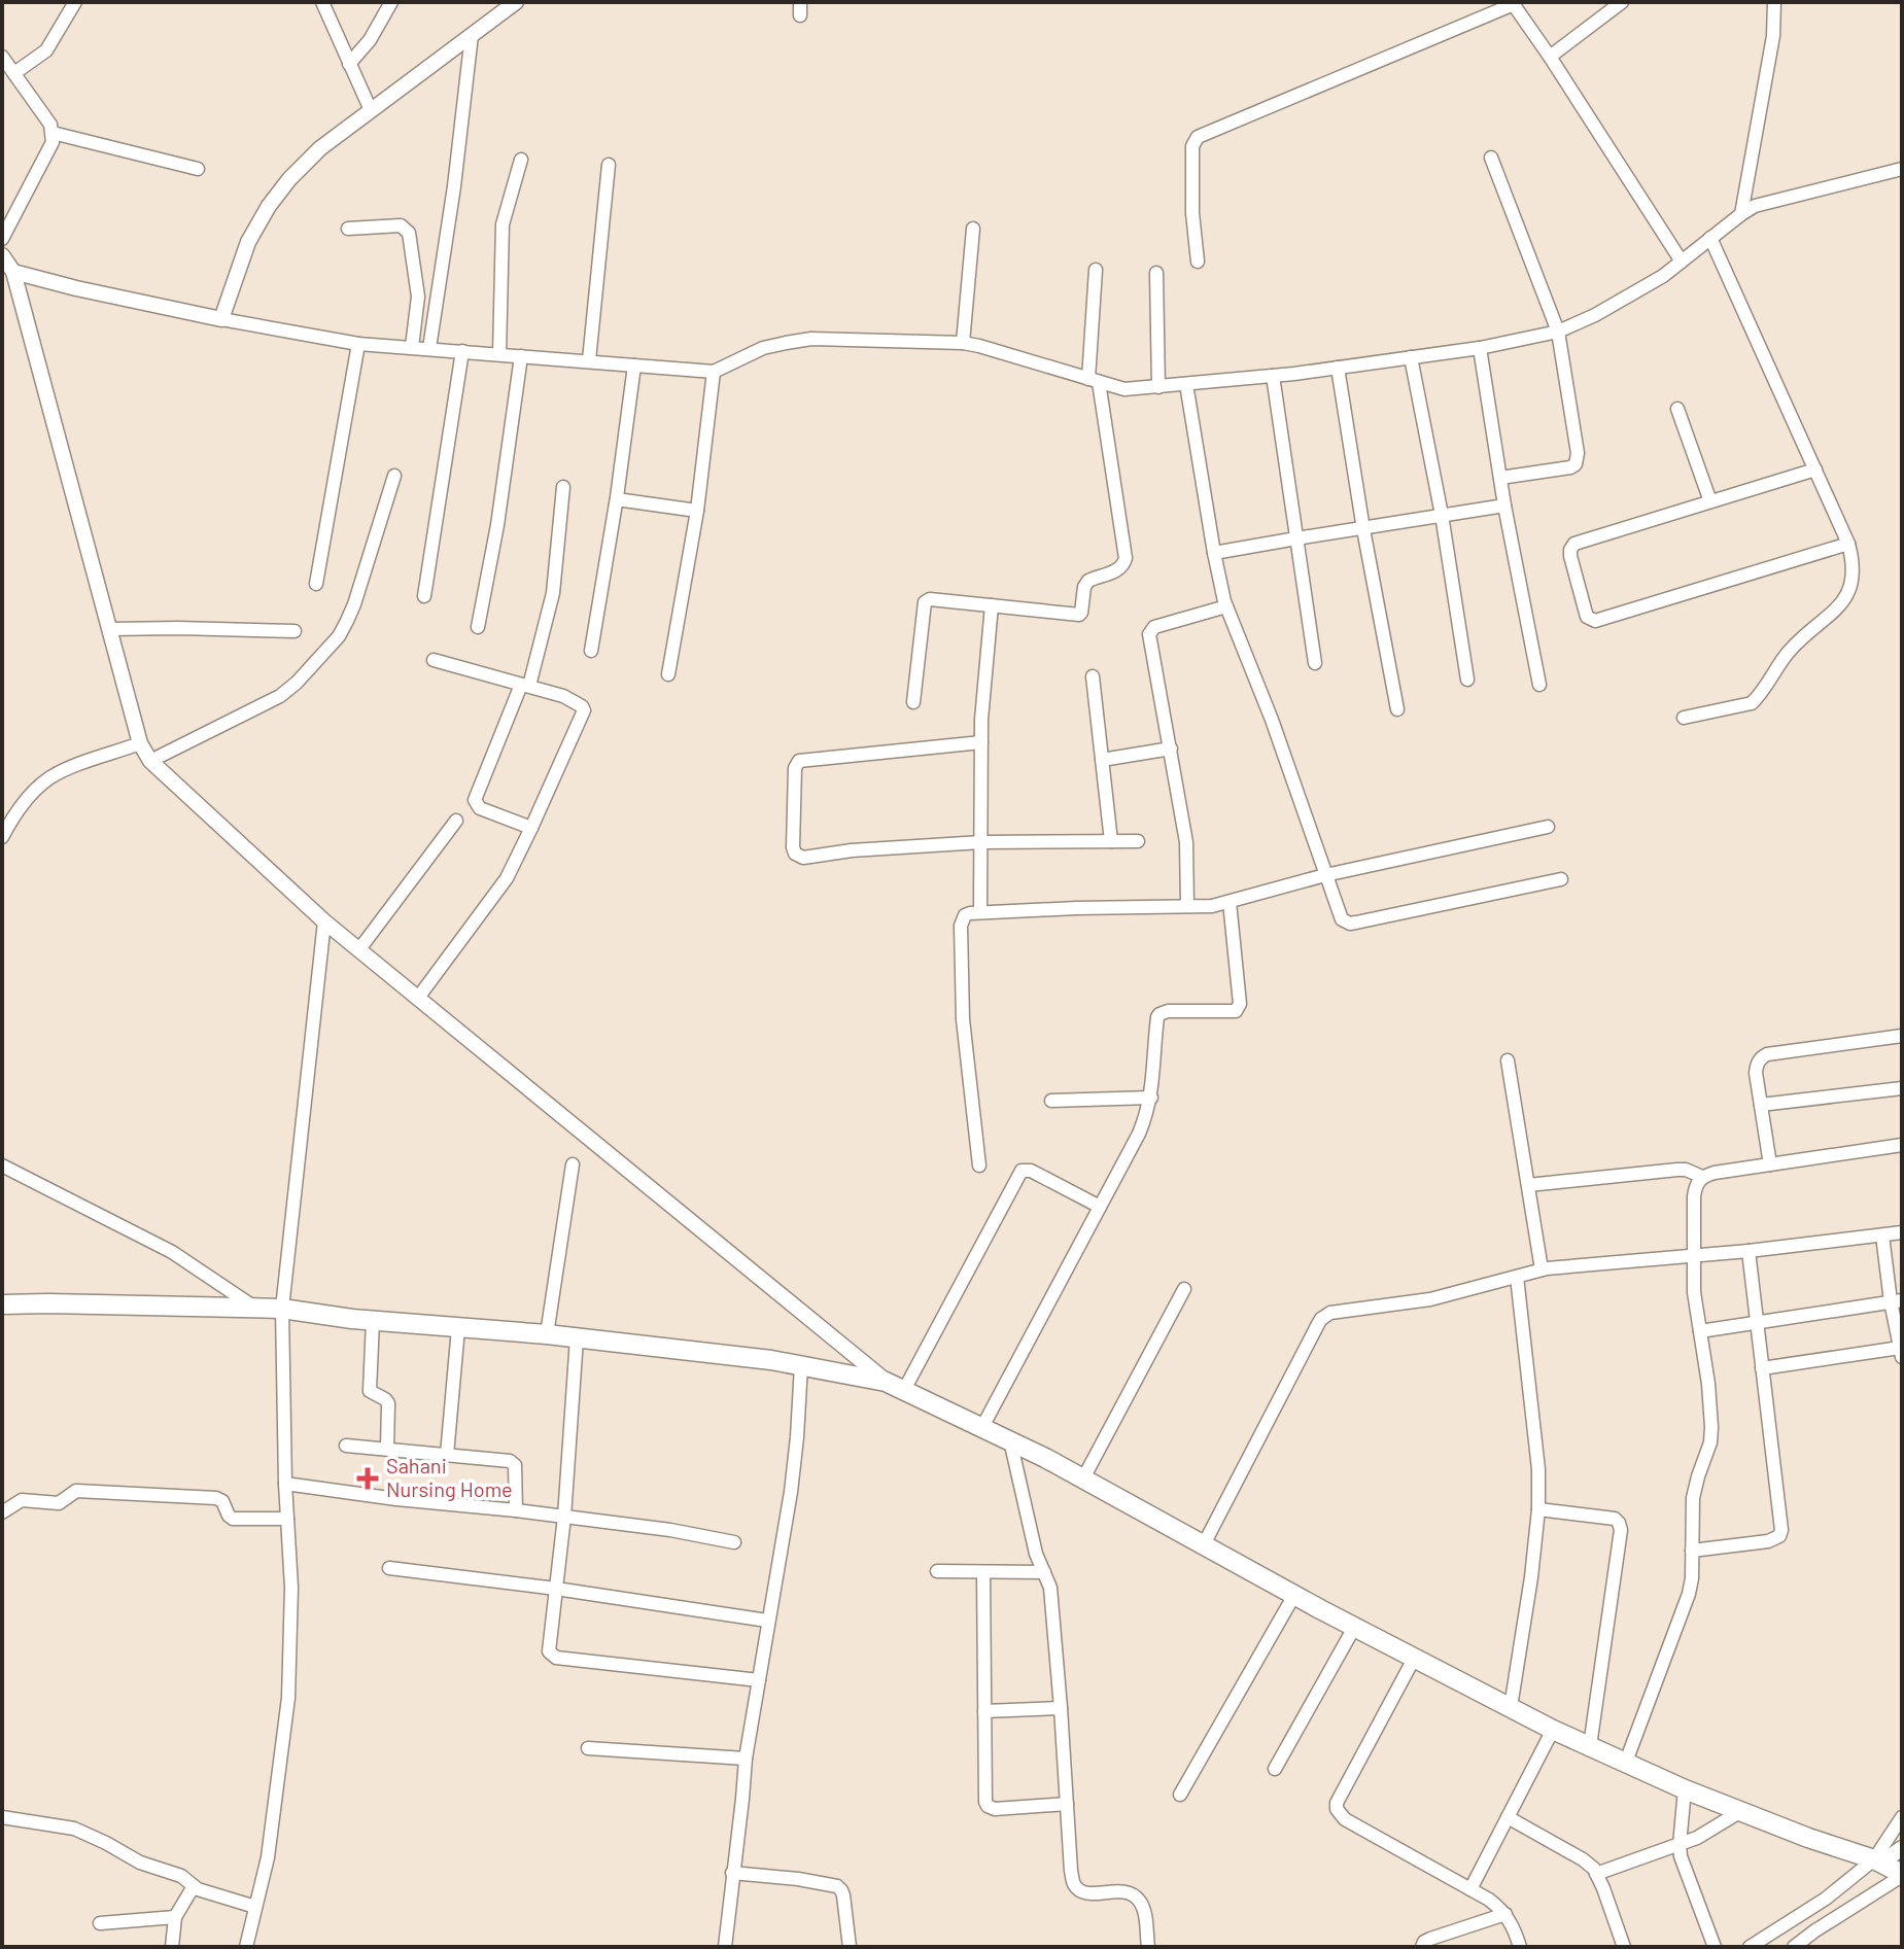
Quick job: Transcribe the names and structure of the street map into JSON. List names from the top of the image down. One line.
{"places":{"health":["Sahani Nursing Home"]}}
